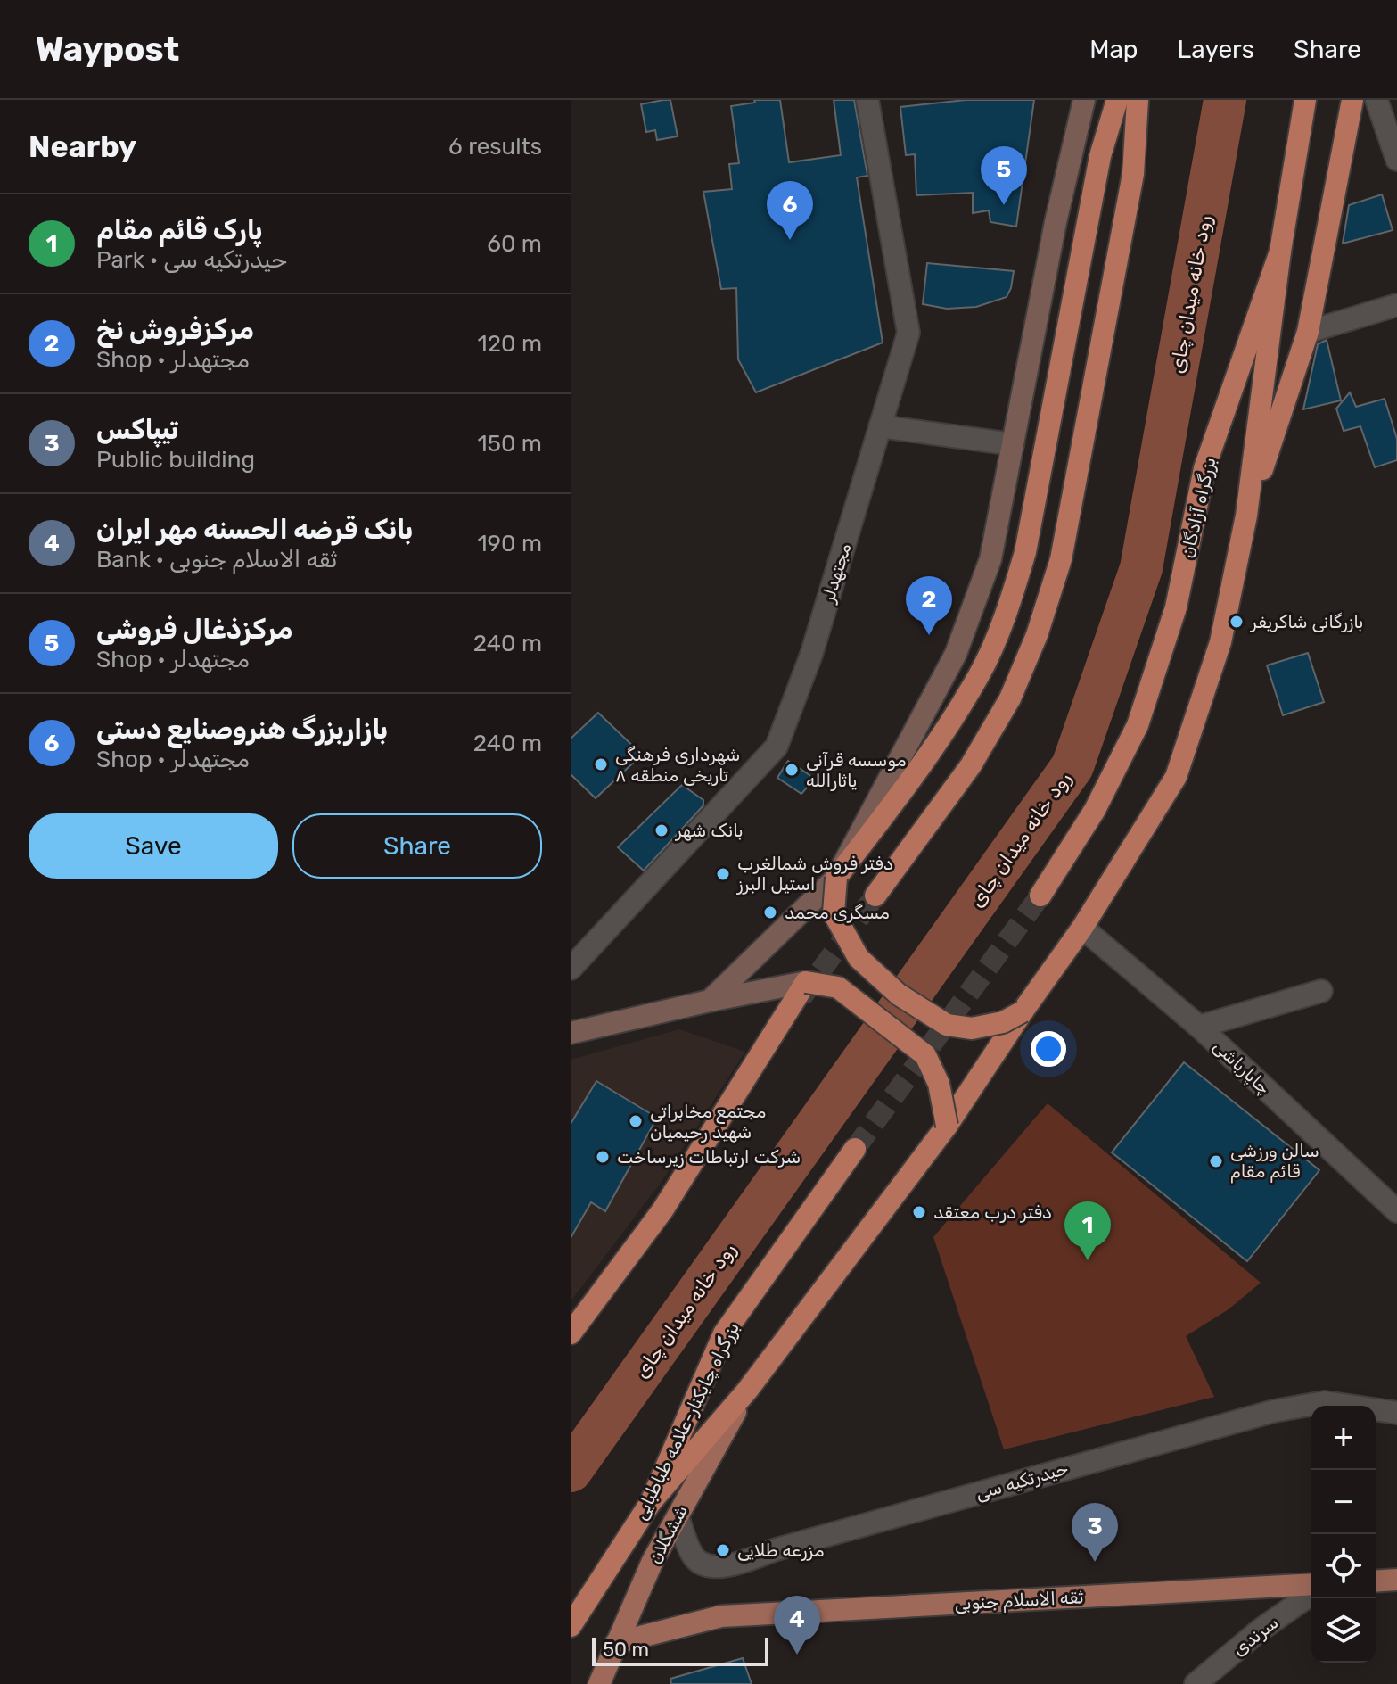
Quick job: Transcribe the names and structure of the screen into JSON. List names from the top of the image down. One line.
{"streets":{"highway":["بزرگراه آزادگان","بزرگراه چایکنار-علامه طباطبایی"],"main road":["ششگلان","ثقه الاسلام جنوبی"],"street":["مجتهدلر","چاپارباشی","حیدرتکیه سی","سرندی"]},"crossings":[["حیدرتکیه سی","ششگلان"],["ششگلان","ثقه الاسلام جنوبی"]],"water":["رود خانه میدان چای"],"places":["بازرگانی شاکریفر","شهرداری فرهنگی تاریخی منطقه ۸","موسسه قرآنی یاثارالله","بانک شهر","دفتر فروش شمالغرب استیل البرز","مسگری محمد","مجتمع مخابراتی شهید رحیمیان","شرکت ارتباطات زیرساخت","سالن ورزشی قائم مقام","دفتر درب معتقد","مزرعه طلایی"],"scale_bar":"50 m","page":{"header":"Waypost","nav":["Map","Layers","Share"],"heading":["Nearby","6 results"],"pins":["5","6","2","1","3","4"],"list":[{"mark":"1","name":"پارک قائم مقام","note":"Park · حیدرتکیه سی","value":"60 m"},{"mark":"2","name":"مرکزفروش نخ","note":"Shop · مجتهدلر","value":"120 m"},{"mark":"3","name":"تیپاکس","note":"Public building","value":"150 m"},{"mark":"4","name":"بانک قرضه الحسنه مهر ایران","note":"Bank · ثقه الاسلام جنوبی","value":"190 m"},{"mark":"5","name":"مرکزذغال فروشی","note":"Shop · مجتهدلر","value":"240 m"},{"mark":"6","name":"بازاربزرگ هنروصنایع دستی","note":"Shop · مجتهدلر","value":"240 m"}],"buttons":["Save","Share"],"map_buttons":["+","−"],"scale":"50 m"}}
